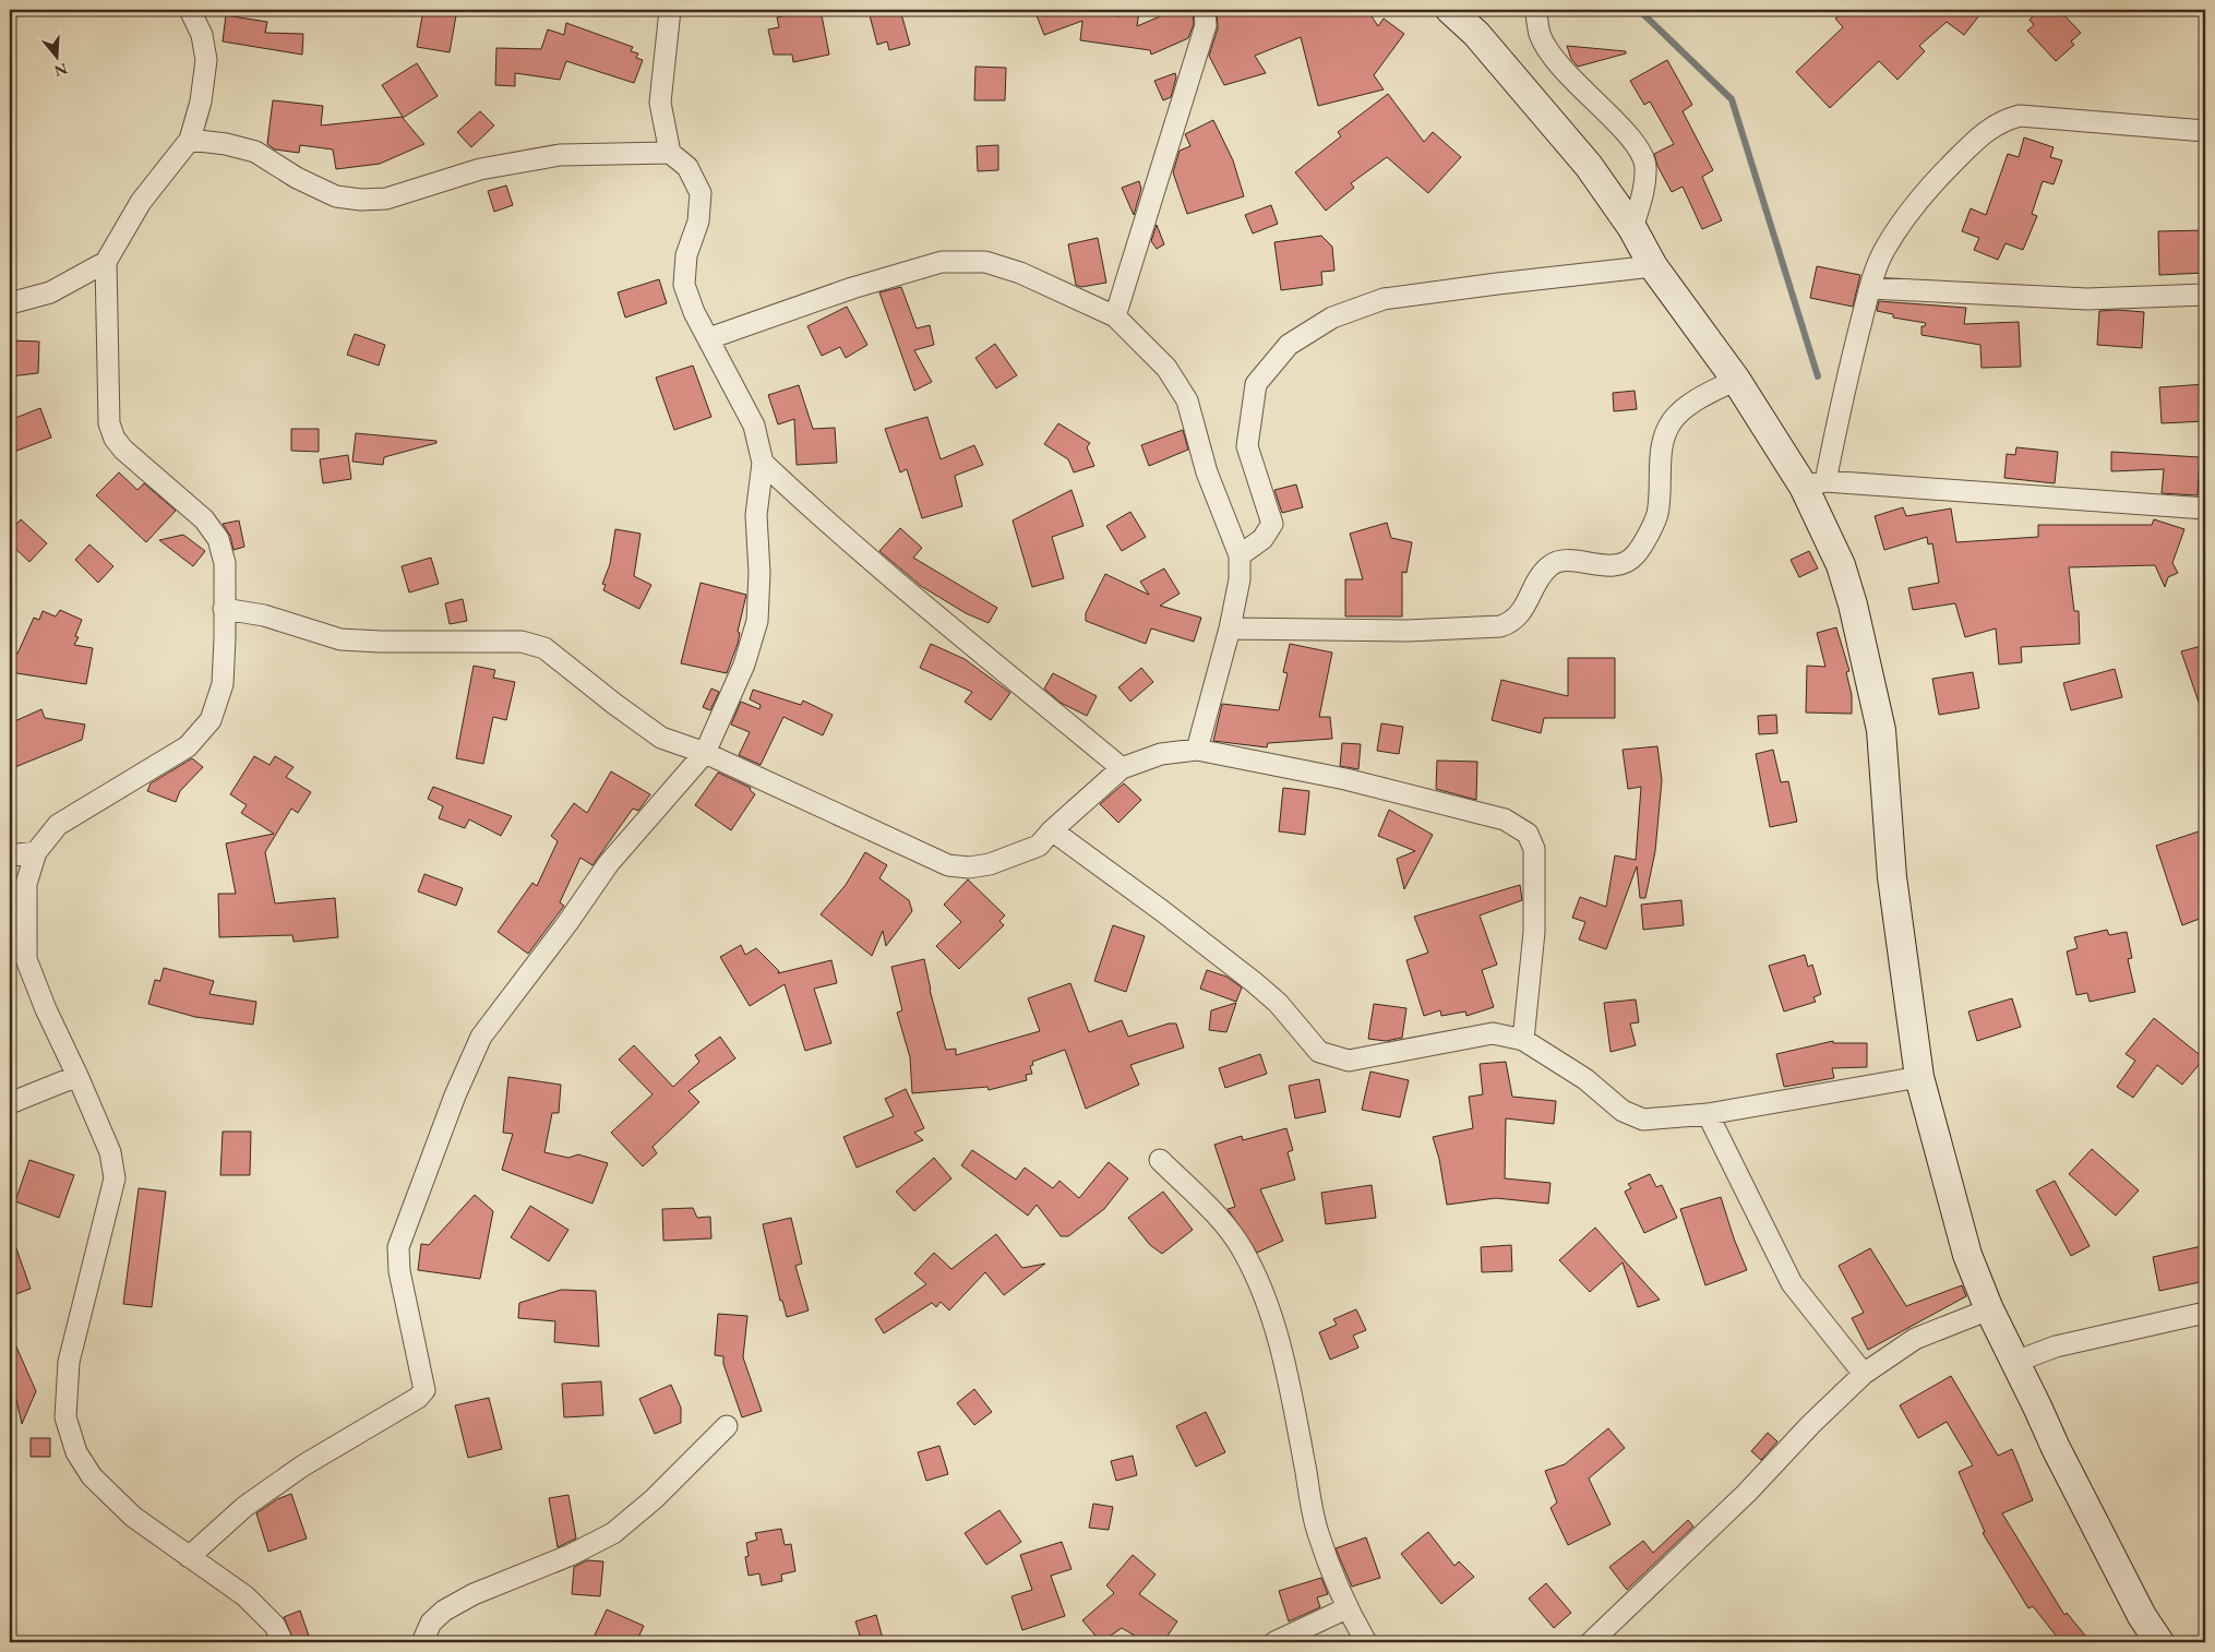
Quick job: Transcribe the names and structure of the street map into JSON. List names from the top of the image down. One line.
{"north":"bottom"}
